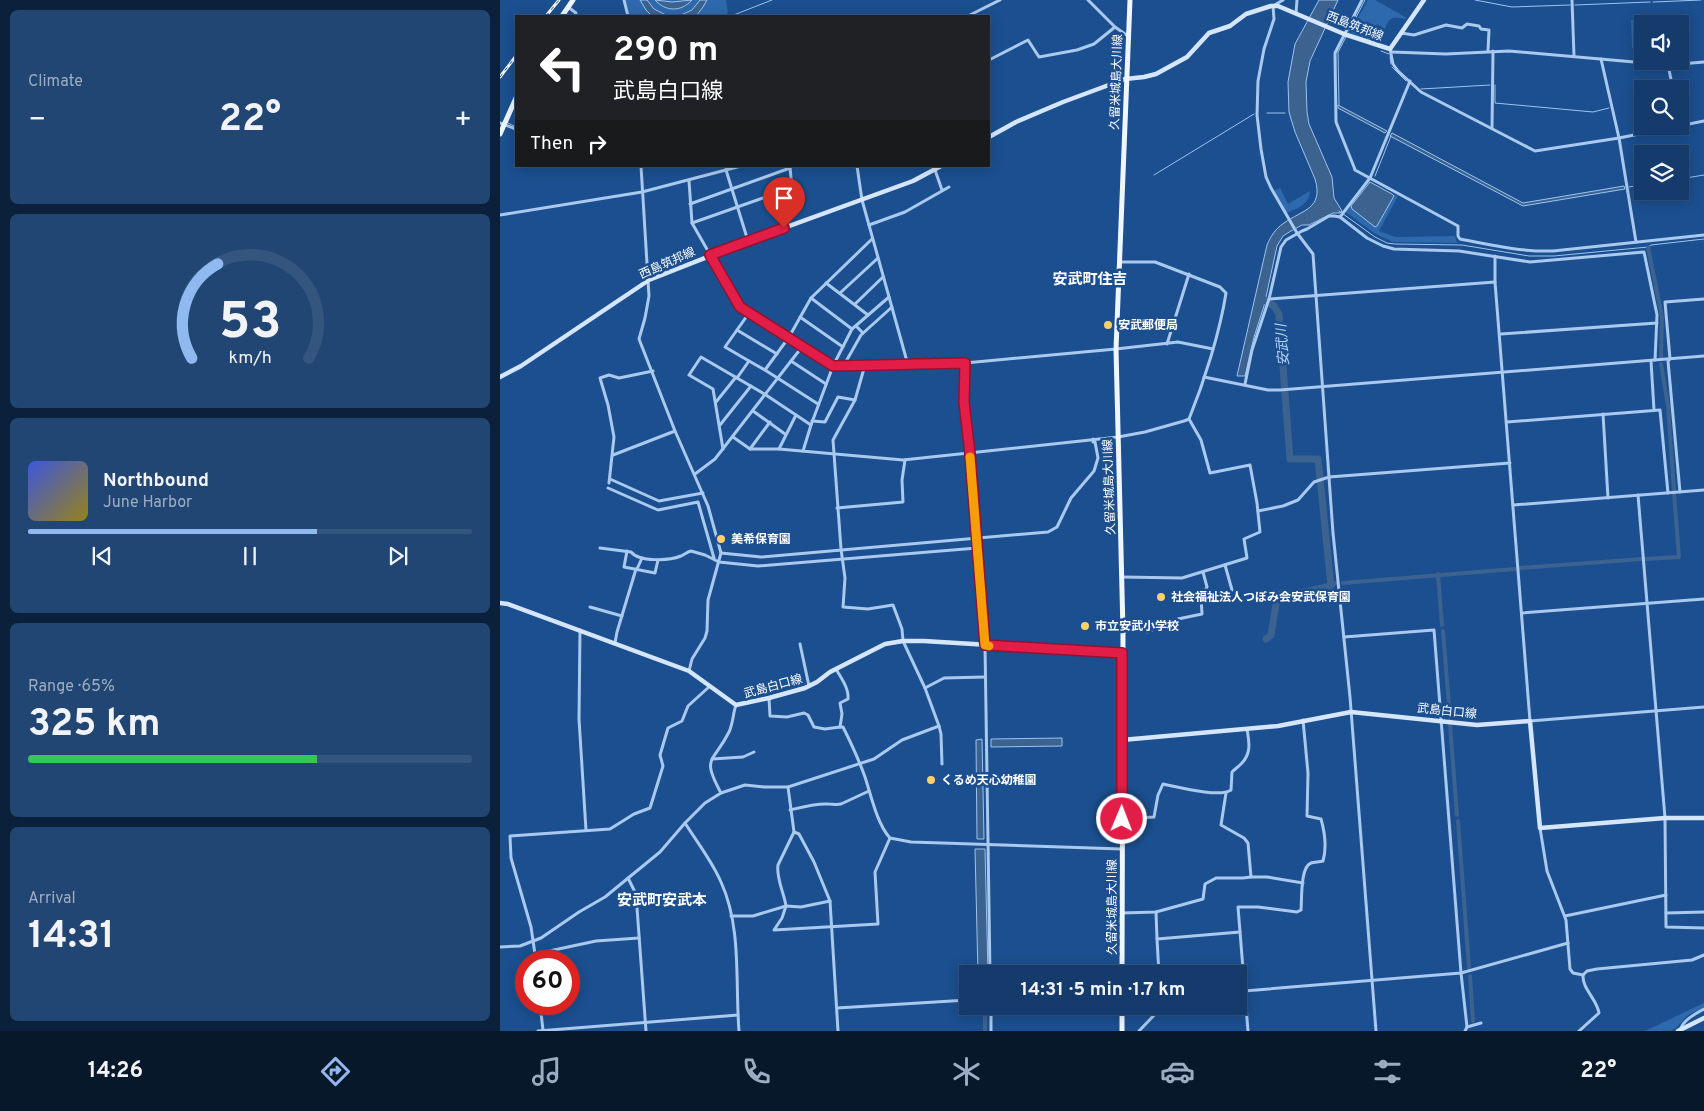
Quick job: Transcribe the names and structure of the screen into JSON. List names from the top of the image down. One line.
{"streets":{"main road":["西島筑邦線","久留米城島大川線","武島白口線"]},"crossings":[["久留米城島大川線","武島白口線"]],"districts":["安武町住吉","安武町安武本"],"water":["安武川"],"places":["安武郵便局","美希保育園","社会福祉法人つぼみ会安武保育園","市立安武小学校","くるめ天心幼稚園"],"page":{"tile":["Climate",["Range · 65%","325 km"],["Arrival","14:31"]],"turn":["290 m","武島白口線"],"heat":["−","22°","+"],"then":"Then","song":["Northbound","June Harbor"],"limit":"60","trip":"14:31 · 5 min · 1.7 km","tabs":["14:26","22°"],"gauge":["53","km/h"]}}
